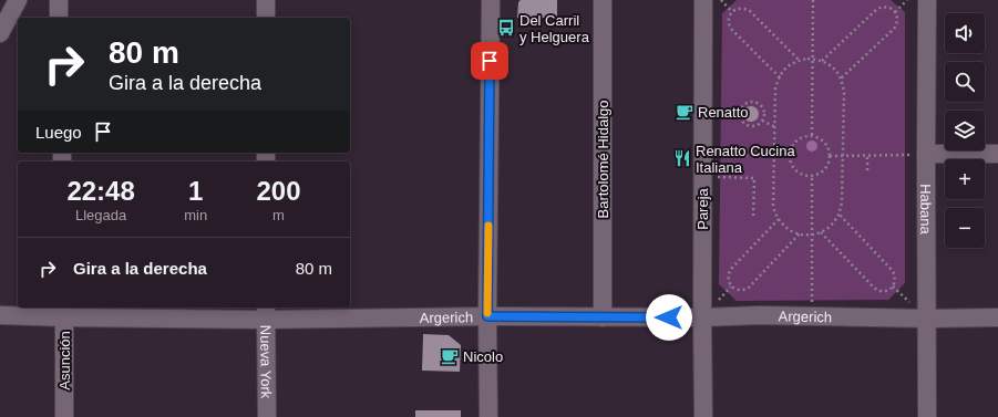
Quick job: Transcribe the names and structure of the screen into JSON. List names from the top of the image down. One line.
{"streets":{"street":["Bartolomé Hidalgo","Habana","Pareja","Argerich","Asunción","Nueva York"]},"crossings":[["Bartolomé Hidalgo","Argerich"],["Habana","Argerich"],["Pareja","Argerich"],["Argerich","Asunción"],["Argerich","Nueva York"]],"places":{"bus stop":["Del Carril y Helguera"],"cafe":["Renatto","Nicolo"],"restaurant":["Renatto Cucina Italiana"]},"page":{"map_buttons":["+","−"],"turn":["80 m","Gira a la derecha"],"then":"Luego","eta":["22:48","Llegada","1","min","200","m"],"list":[{"name":"Gira a la derecha","value":"80 m"}]}}
